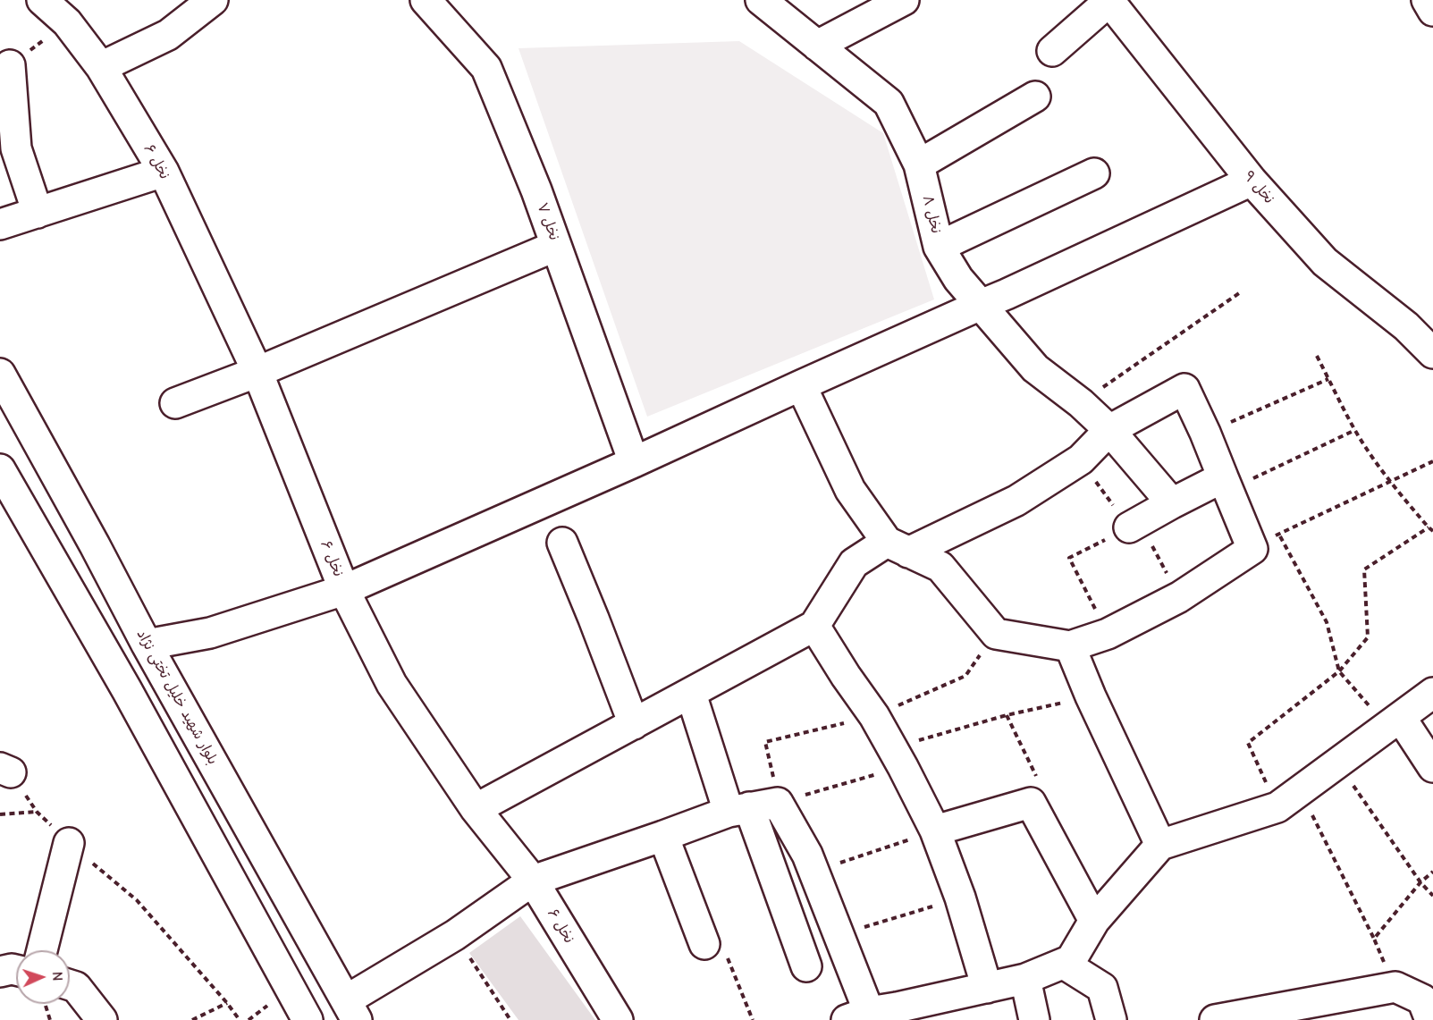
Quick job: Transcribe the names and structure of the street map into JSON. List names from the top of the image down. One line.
{"streets":{"street":["نخل ۶","نخل ۹","نخل ۸","نخل ۷","بلوار شهید خلیل تختی نژاد"]},"north":"right"}
